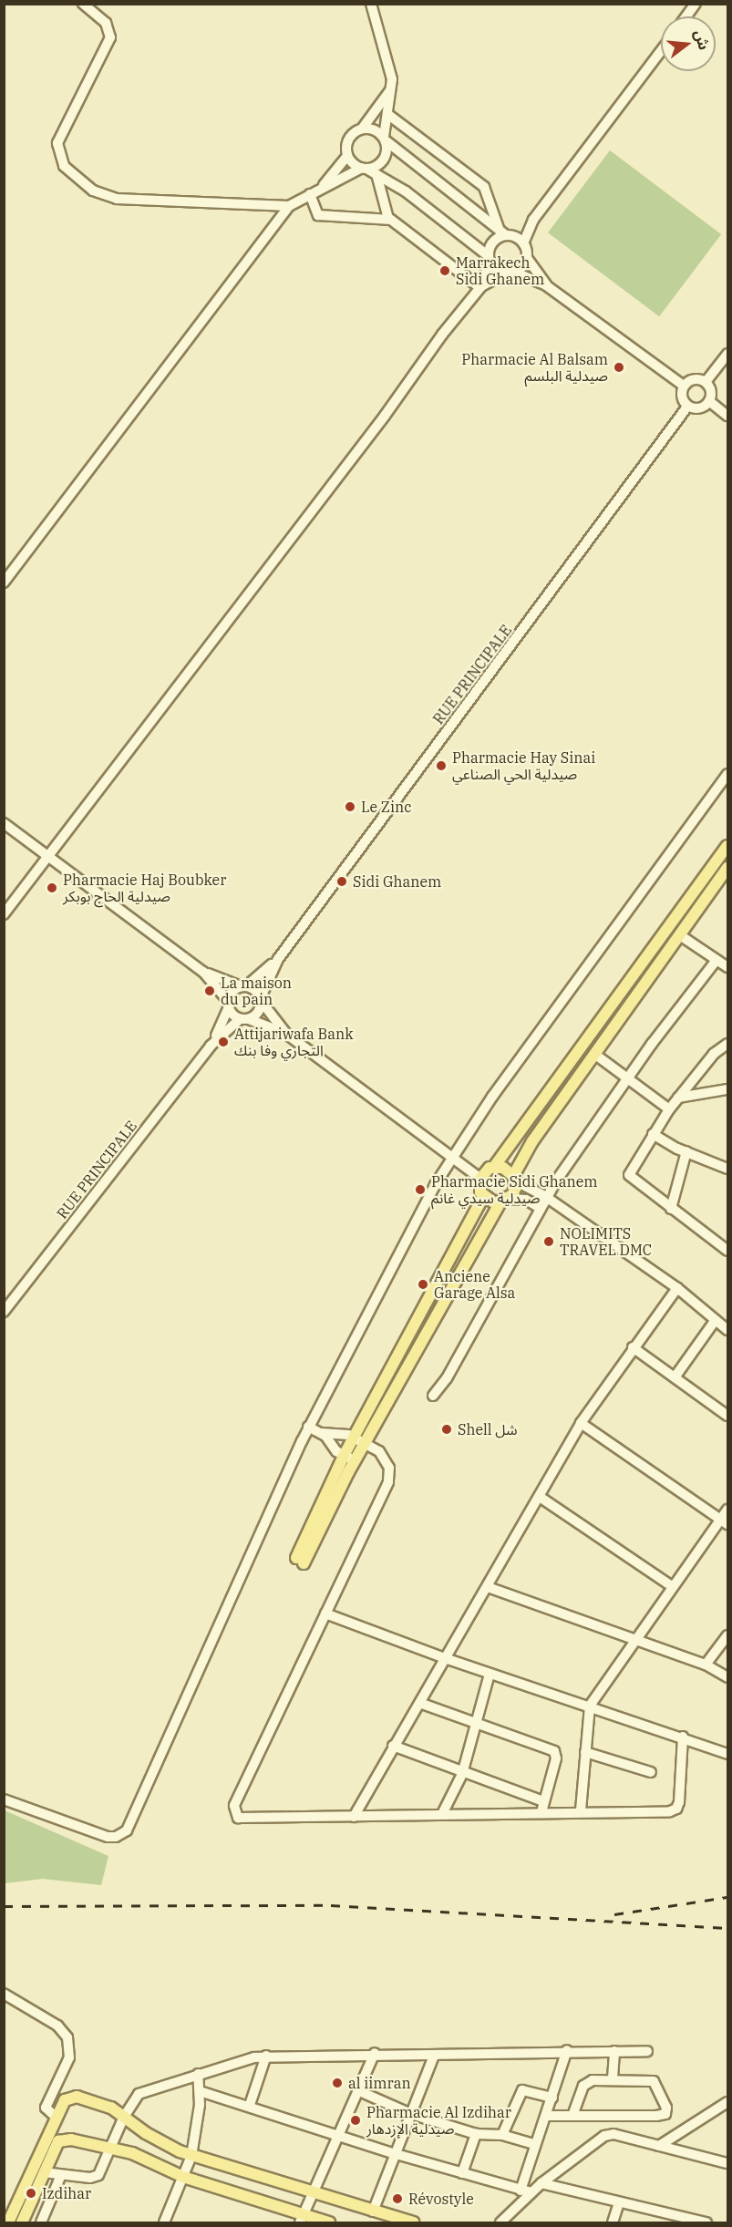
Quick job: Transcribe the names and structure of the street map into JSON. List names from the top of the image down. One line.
{"streets":{"street":["RUE PRINCIPALE"]},"places":["Marrakech Sidi Ghanem","Pharmacie Al Balsam صيدلية البلسم","Pharmacie Hay Sinai صيدلية الحي الصناعي","Le Zinc","Sidi Ghanem","Pharmacie Haj Boubker صيدلية الحاج بوبكر","La maison du pain","Attijariwafa Bank التجاري وفا بنك","Pharmacie Sidi Ghanem صيدلية سيدي غانم","NOLIMITS TRAVEL DMC","Anciene Garage Alsa","Shell شل","al iimran","Pharmacie Al Izdihar صيدلية الإزدهار","Izdihar","Révostyle"],"north":"right"}
